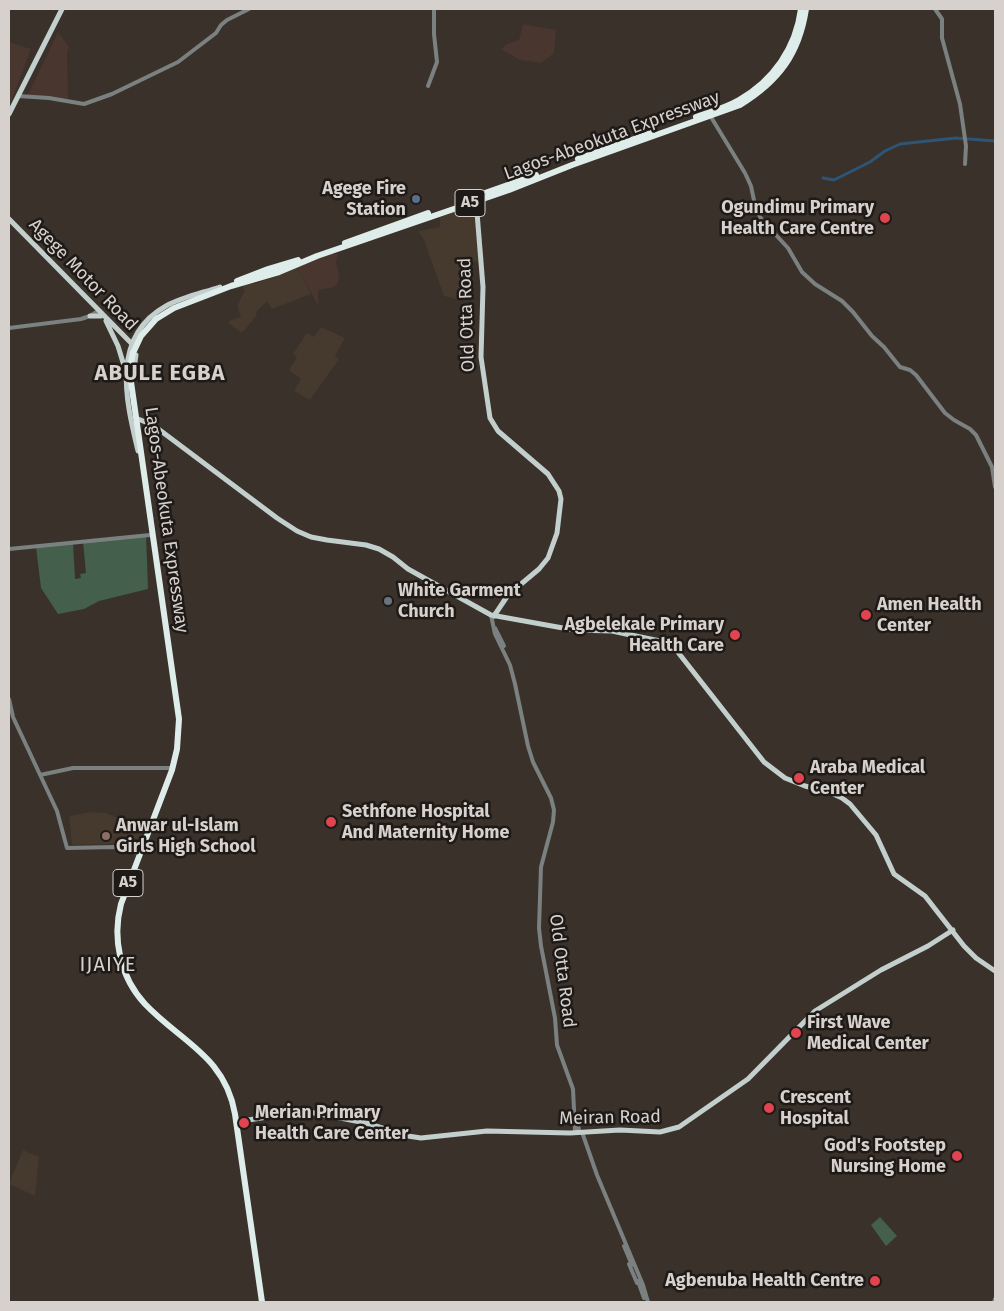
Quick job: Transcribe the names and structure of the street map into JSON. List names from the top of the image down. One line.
{"streets":{"highway":["Lagos-Abeokuta Expressway","A5"],"main road":["Agege Motor Road","Old Otta Road","Meiran Road"]},"crossings":[["Lagos-Abeokuta Expressway","Agege Motor Road"],["Lagos-Abeokuta Expressway","Old Otta Road"],["Lagos-Abeokuta Expressway","Meiran Road"],["Old Otta Road","Meiran Road"]],"districts":["ABULE EGBA","IJAIYE"],"places":["Agege Fire Station","Ogundimu Primary Health Care Centre","White Garment Church","Amen Health Center","Agbelekale Primary Health Care","Araba Medical Center","Sethfone Hospital And Maternity Home","Anwar ul-Islam Girls High School","First Wave Medical Center","Crescent Hospital","Merian Primary Health Care Center","God's Footstep Nursing Home","Agbenuba Health Centre"]}
